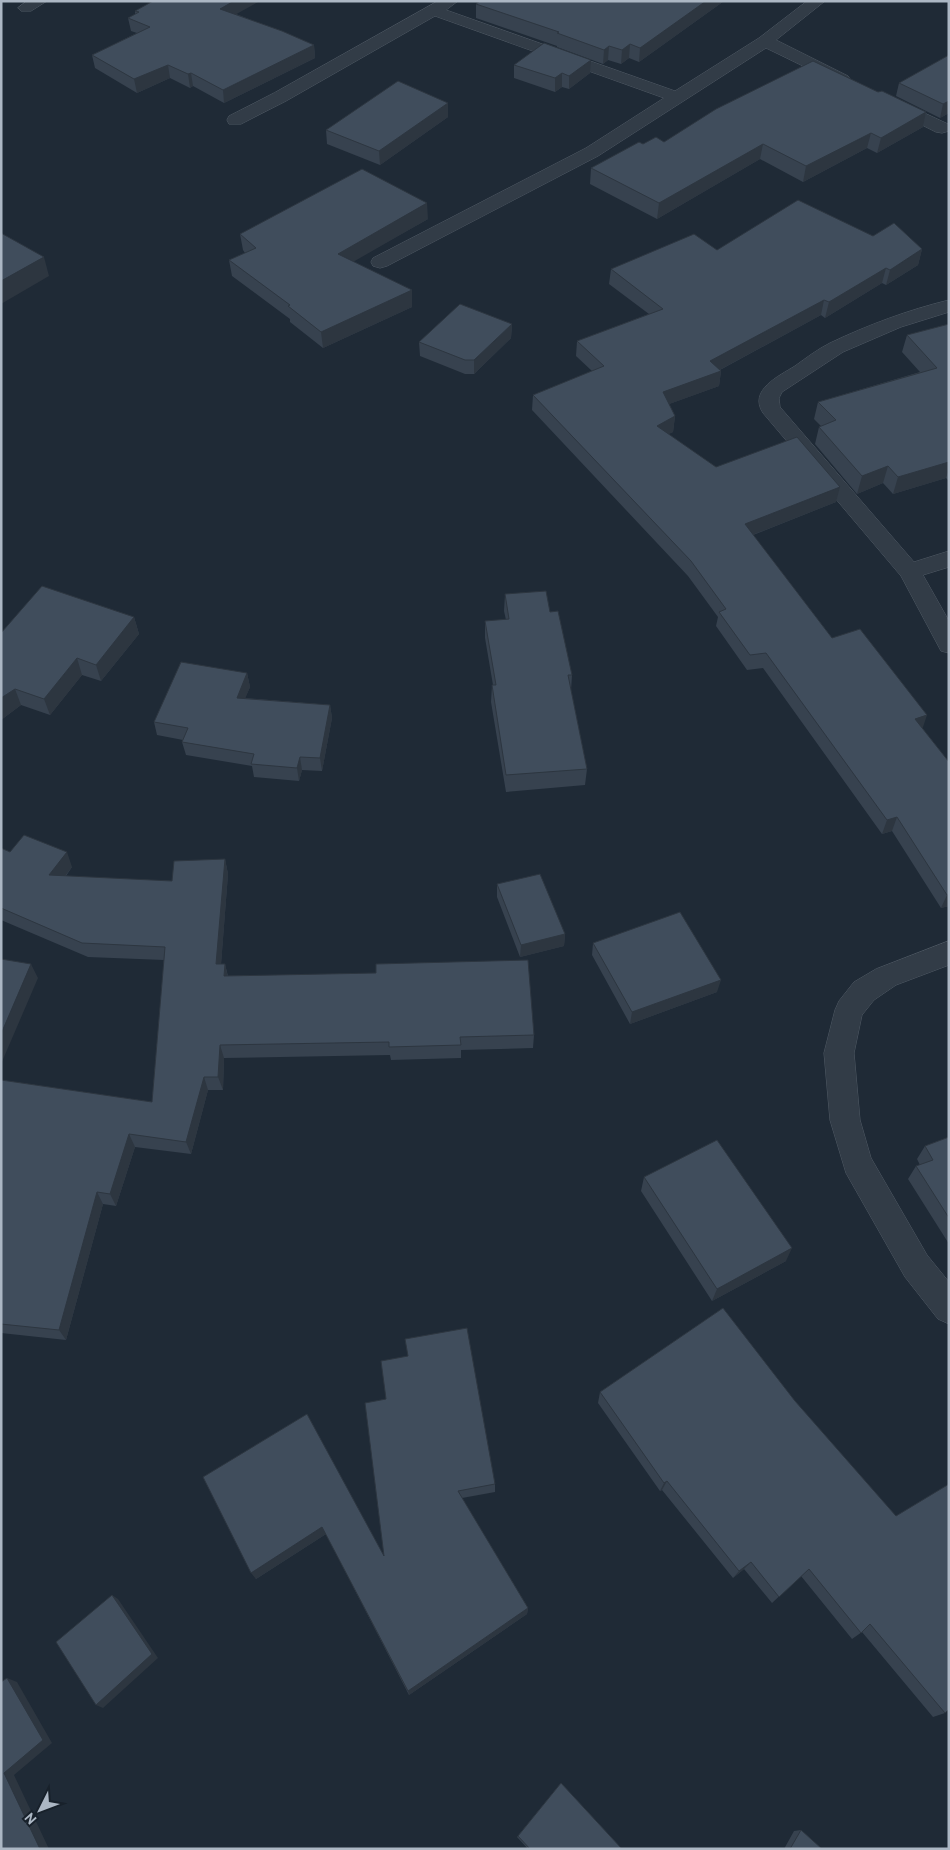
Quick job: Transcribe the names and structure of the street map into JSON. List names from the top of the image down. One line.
{"north":"bottom left"}
